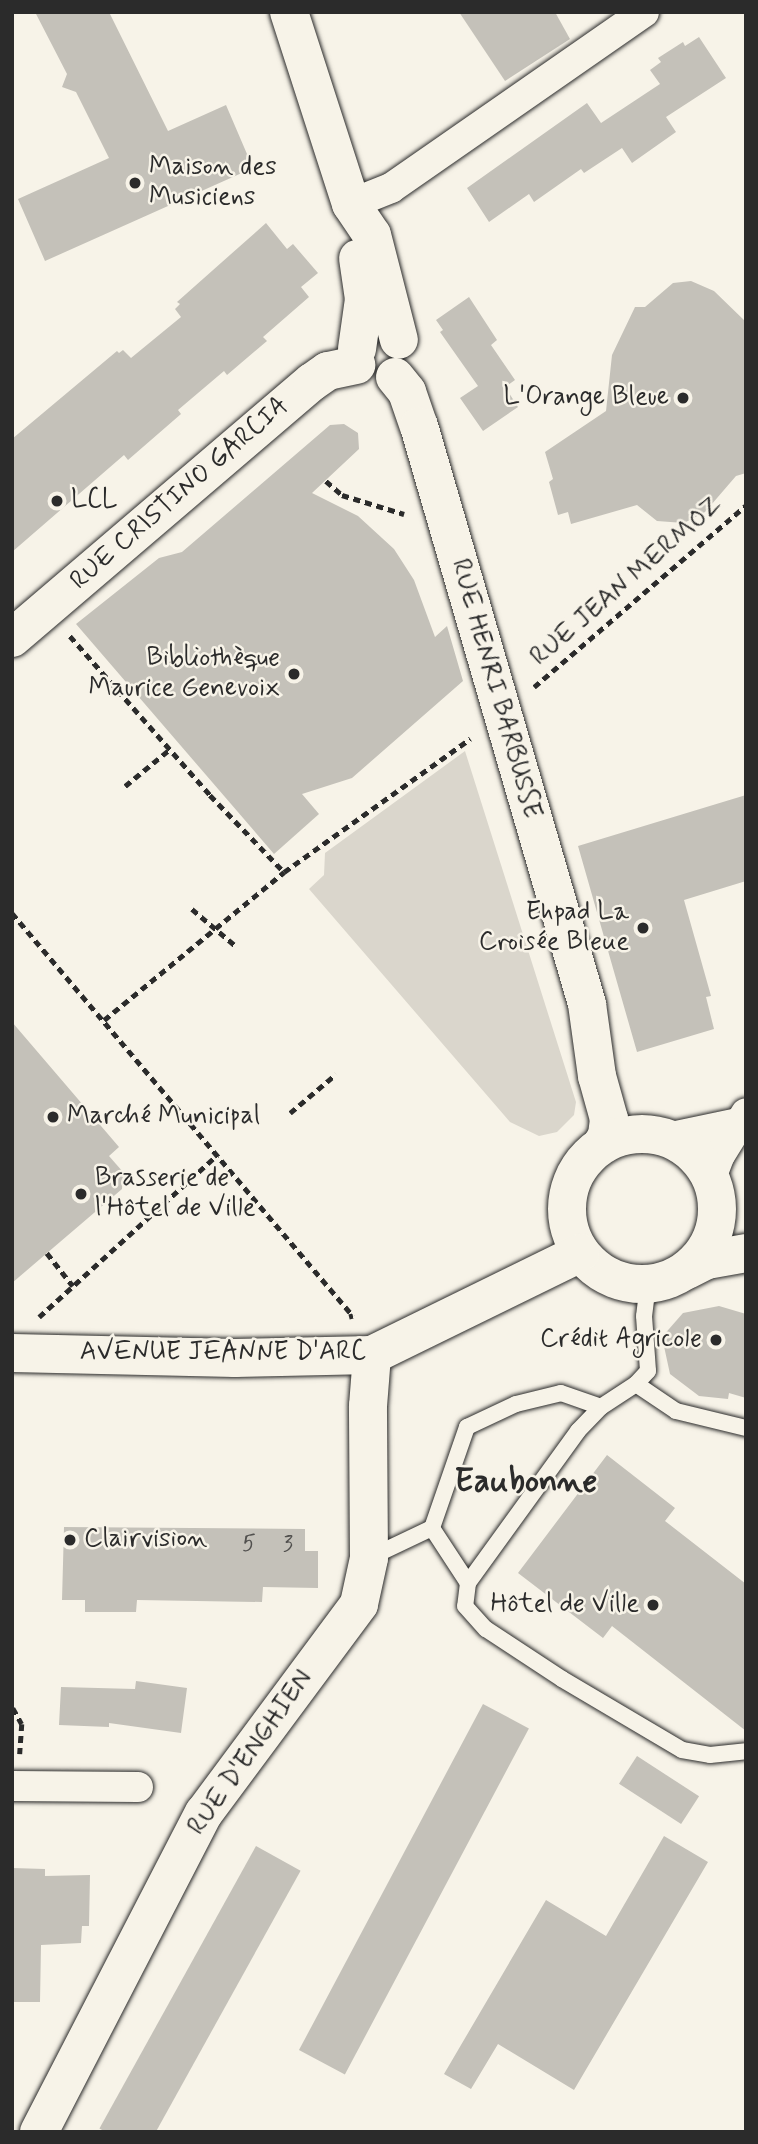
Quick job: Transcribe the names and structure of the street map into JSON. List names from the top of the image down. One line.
{"streets":{"street":["RUE CRISTINO GARCIA","RUE HENRI BARBUSSE","AVENUE JEANNE D'ARC","RUE D'ENGHIEN"],"path":["RUE JEAN MERMOZ"]},"crossings":[["RUE JEAN MERMOZ","RUE HENRI BARBUSSE"],["RUE HENRI BARBUSSE","AVENUE JEANNE D'ARC"],["AVENUE JEANNE D'ARC","RUE D'ENGHIEN"]],"districts":["Eaubonne"],"places":["Maison des Musiciens","L'Orange Bleue","LCL","Bibliothèque Maurice Genevoix","Ehpad La Croisée Bleue","Marché Municipal","Brasserie de l'Hôtel de Ville","Crédit Agricole","Clairvision","Hôtel de Ville"],"house_numbers":["5","3"]}
